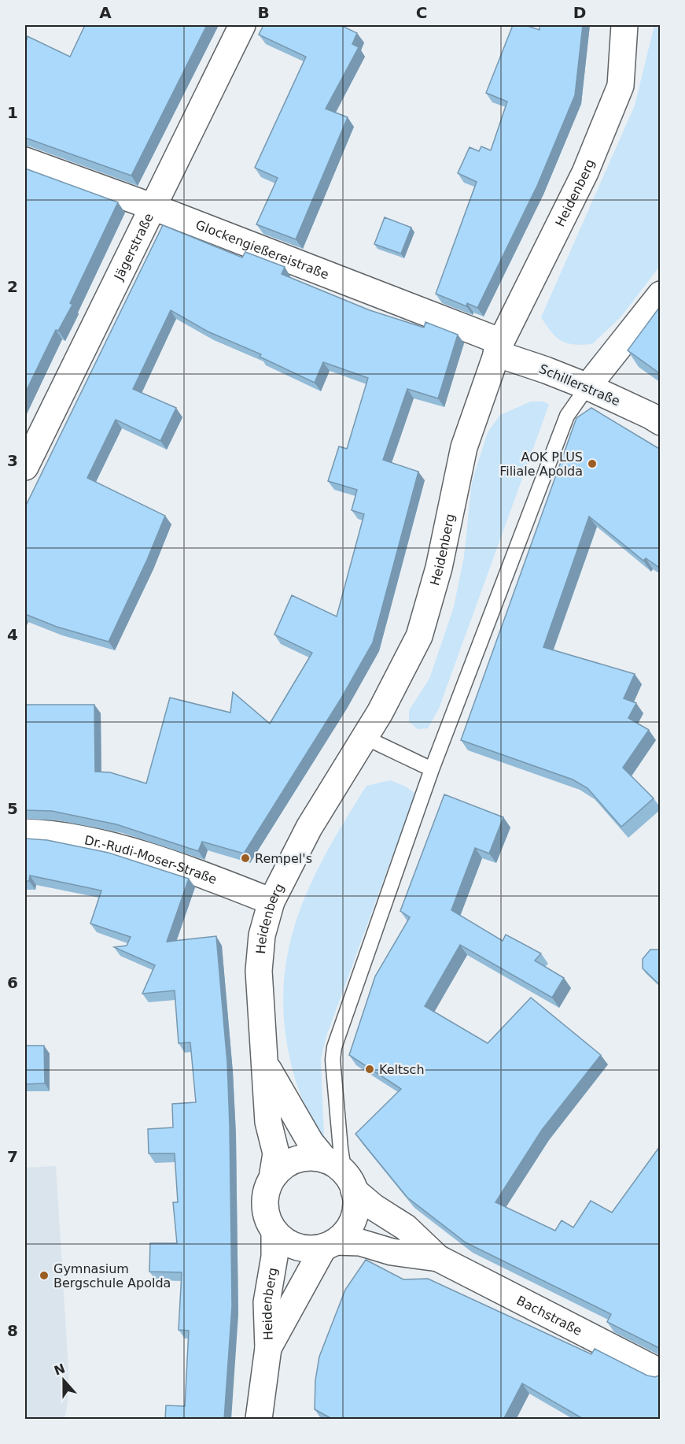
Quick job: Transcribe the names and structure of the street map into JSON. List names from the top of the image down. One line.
{"streets":{"street":["Heidenberg","Jägerstraße","Glockengießereistraße","Schillerstraße","Dr.-Rudi-Moser-Straße","Bachstraße"]},"crossings":[["Heidenberg","Glockengießereistraße"],["Heidenberg","Schillerstraße"],["Heidenberg","Dr.-Rudi-Moser-Straße"],["Heidenberg","Bachstraße"],["Jägerstraße","Glockengießereistraße"],["Glockengießereistraße","Schillerstraße"]],"places":["AOK PLUS Filiale Apolda","Rempel's","Keltsch","Gymnasium Bergschule Apolda"],"north":"top","grid":{"columns":["A","B","C","D"],"rows":["1","2","3","4","5","6","7","8"]}}
